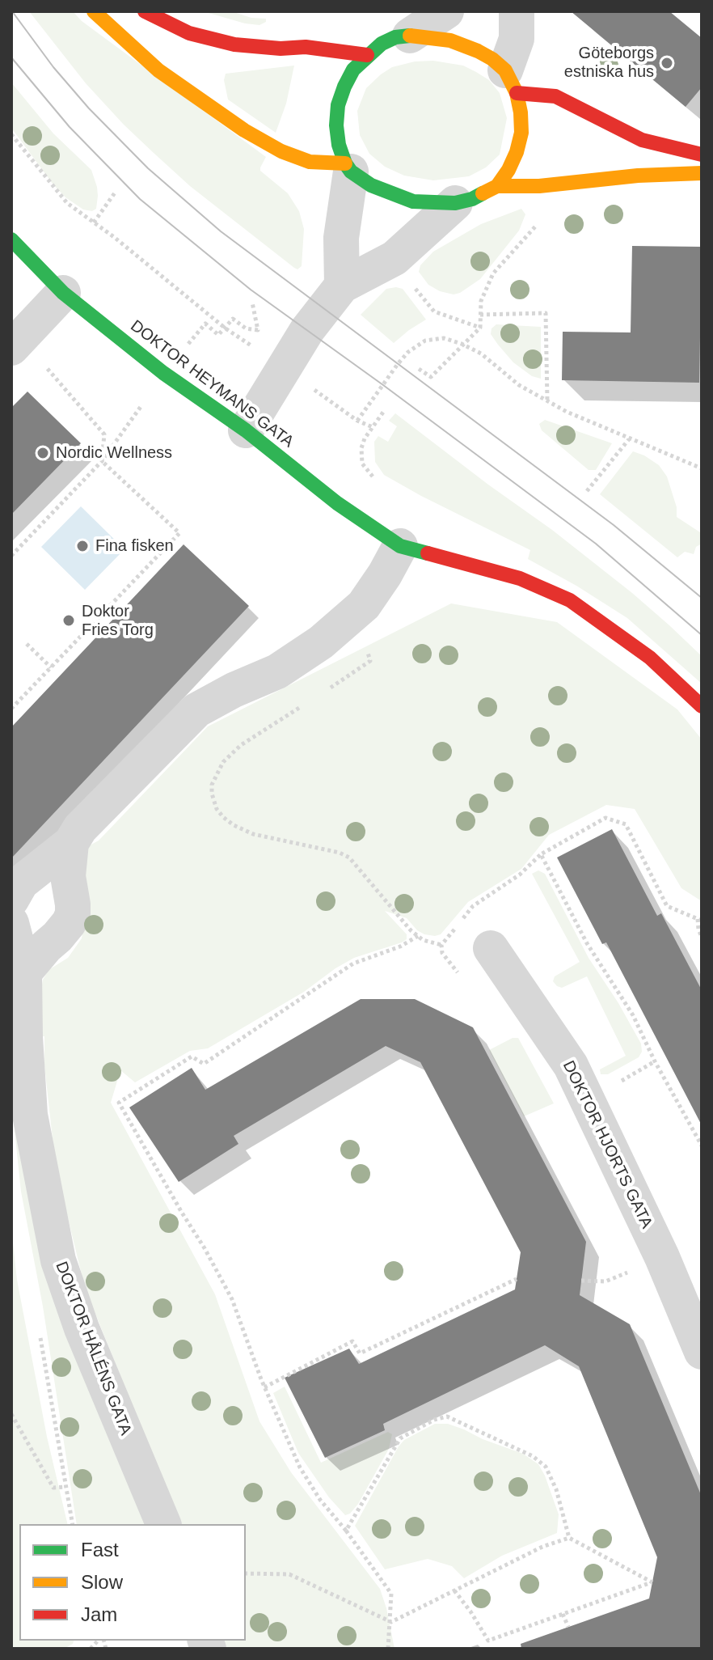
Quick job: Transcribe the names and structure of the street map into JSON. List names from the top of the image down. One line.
{"streets":{"street":["DOKTOR HEYMANS GATA","DOKTOR HJORTS GATA","DOKTOR HÅLÉNS GATA"]},"places":["Göteborgs estniska hus","Nordic Wellness","Fina fisken","Doktor Fries Torg"],"legend":["Fast","Slow","Jam"]}
